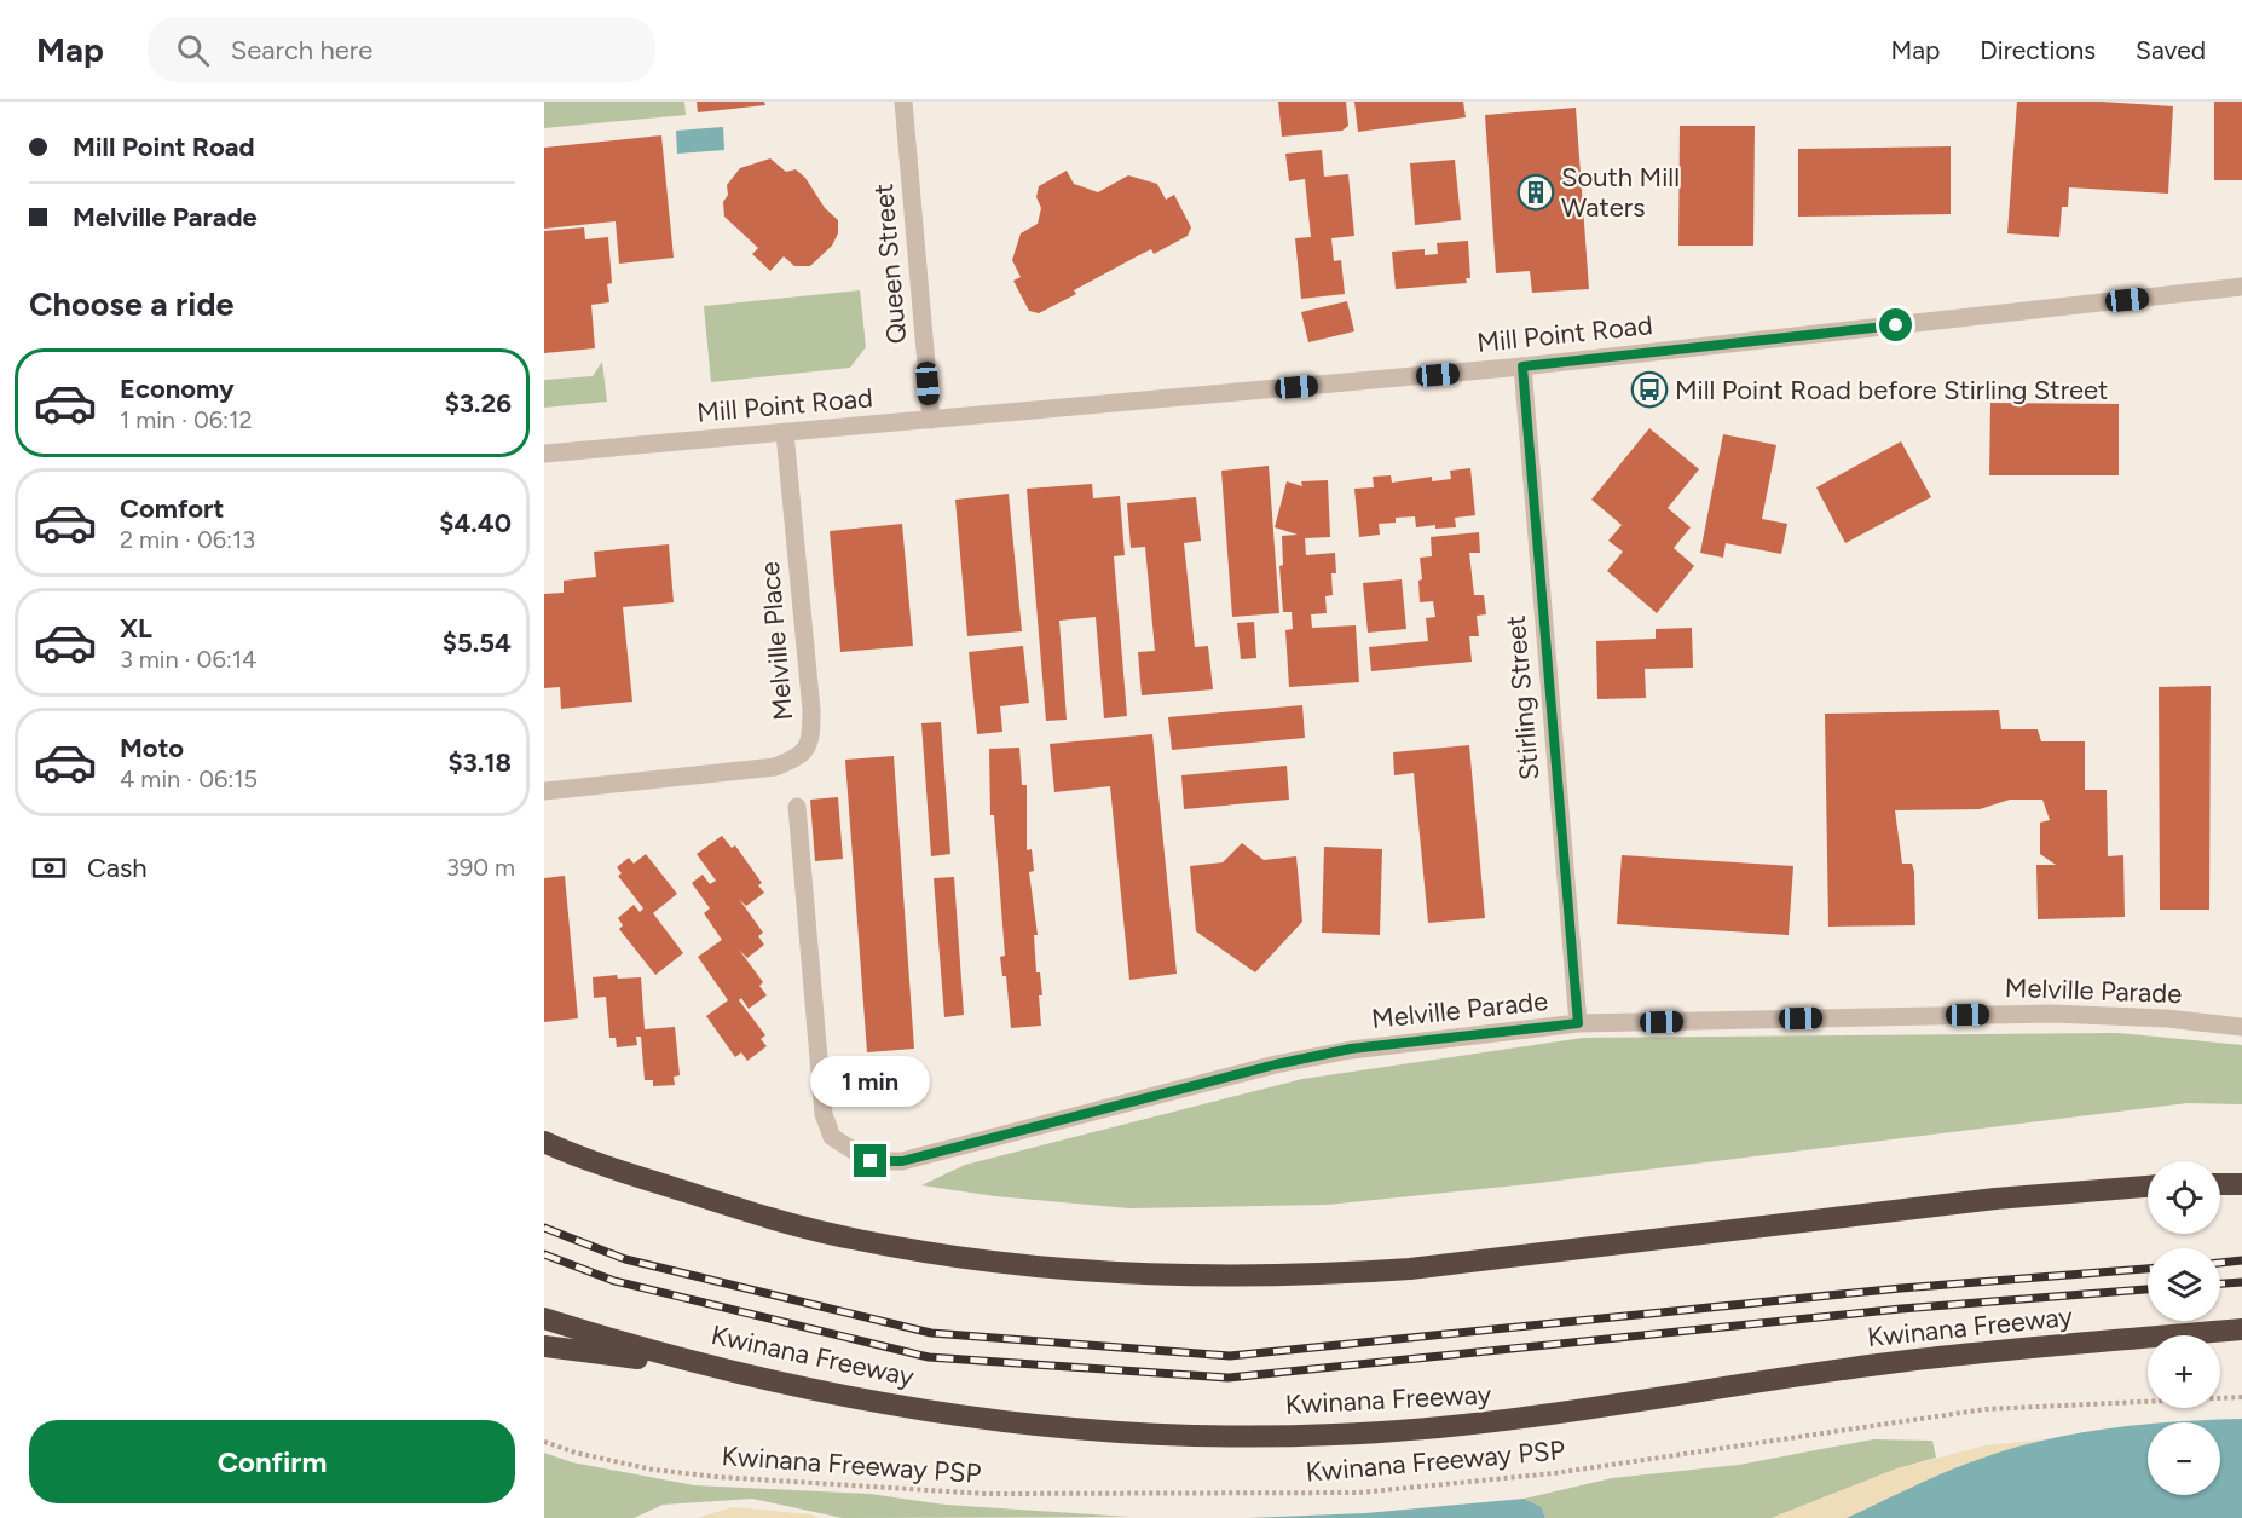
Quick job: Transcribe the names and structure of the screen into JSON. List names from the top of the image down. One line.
{"streets":{"highway":["Kwinana Freeway"],"street":["Queen Street","Mill Point Road","Melville Place","Stirling Street","Melville Parade"],"path":["Kwinana Freeway PSP"]},"crossings":[["Queen Street","Mill Point Road"],["Mill Point Road","Melville Place"],["Mill Point Road","Stirling Street"],["Stirling Street","Melville Parade"]],"places":{"building":["South Mill Waters"],"bus stop":["Mill Point Road before Stirling Street"]},"page":{"header":"Map","search":"Search here","nav":["Map","Directions","Saved"],"banner":["Mill Point Road","Melville Parade"],"heading":"Choose a ride","list":[{"name":"Economy","note":"1 min · 06:12","value":"$3.26"},{"name":"Comfort","note":"2 min · 06:13","value":"$4.40"},{"name":"XL","note":"3 min · 06:14","value":"$5.54"},{"name":"Moto","note":"4 min · 06:15","value":"$3.18"}],"pay":["Cash","390 m"],"bubble":"1 min","map_buttons":["+","−"],"buttons":"Confirm"}}
